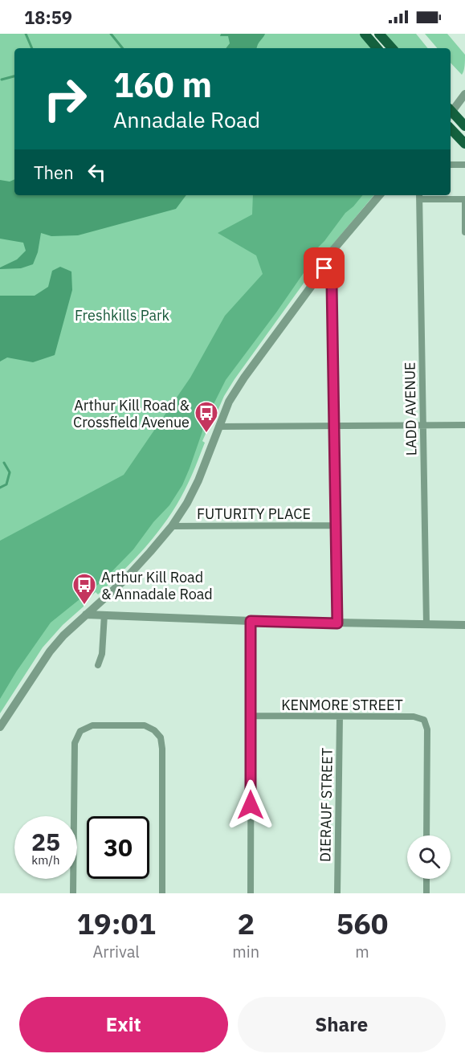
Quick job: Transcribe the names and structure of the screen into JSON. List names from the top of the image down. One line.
{"streets":{"street":["LADD AVENUE","FUTURITY PLACE","KENMORE STREET","DIERAUF STREET"]},"crossings":[["KENMORE STREET","DIERAUF STREET"]],"parks":["Freshkills Park"],"places":{"bus stop":["Arthur Kill Road & Crossfield Avenue","Arthur Kill Road & Annadale Road"]},"page":{"status":"18:59","turn":["160 m","Annadale Road"],"then":"Then","speed":"25 km/h","limit":"30","eta":["19:01","Arrival","2","min","560","m"],"buttons":["Exit","Share"]}}
